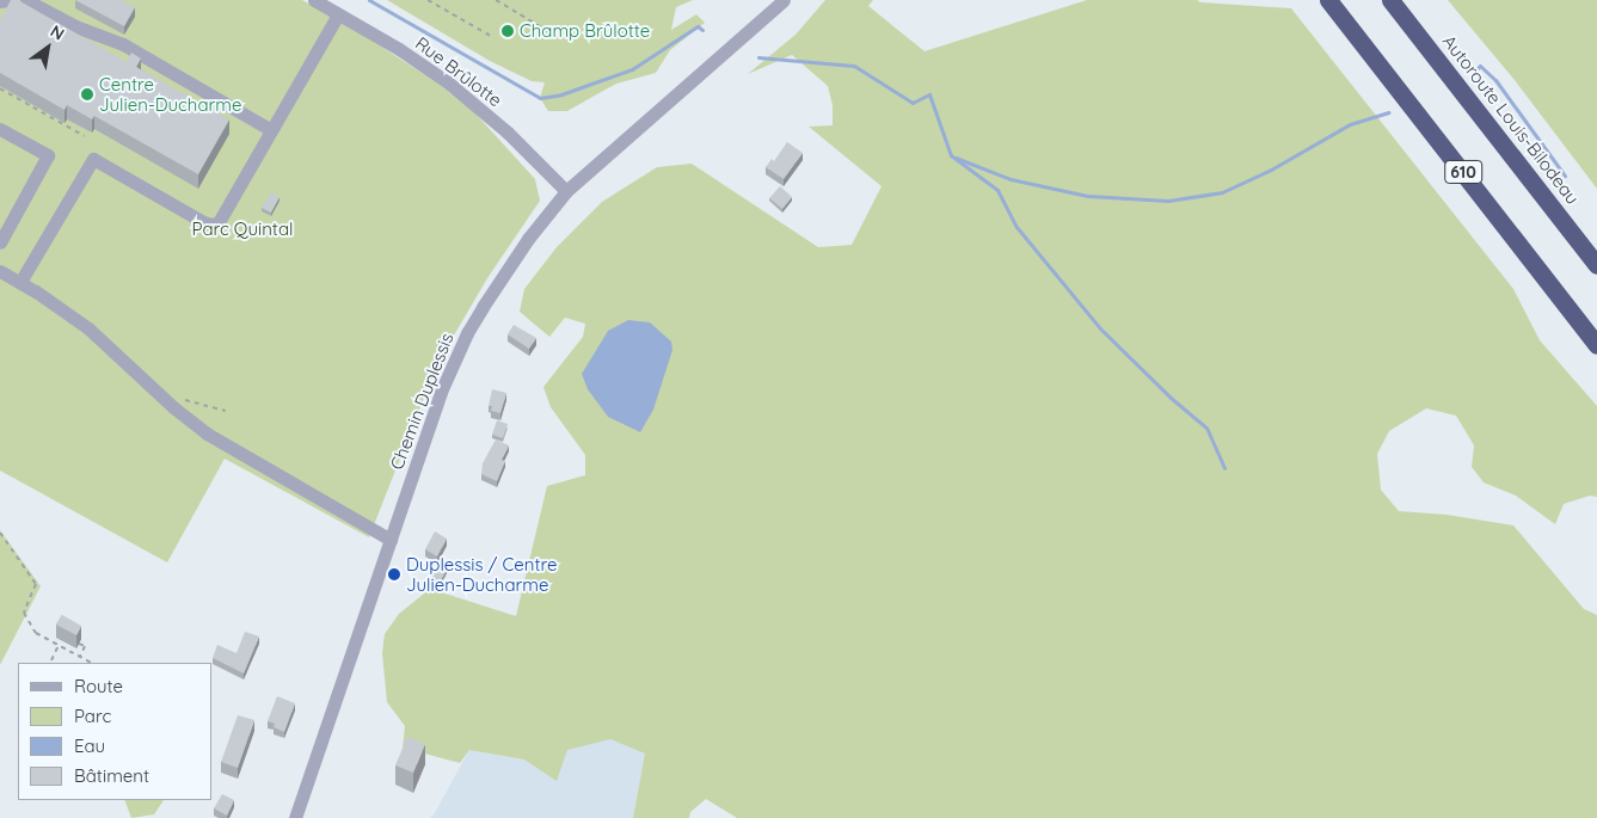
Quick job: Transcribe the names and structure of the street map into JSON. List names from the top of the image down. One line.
{"streets":{"highway":["Autoroute Louis-Bilodeau","610"],"street":["Rue Brûlotte","Chemin Duplessis"]},"crossings":[["Rue Brûlotte","Chemin Duplessis"]],"parks":["Parc Quintal"],"places":["Champ Brûlotte","Centre Julien-Ducharme","Duplessis / Centre Julien-Ducharme"],"legend":["Route","Parc","Eau","Bâtiment"],"north":"top right"}
